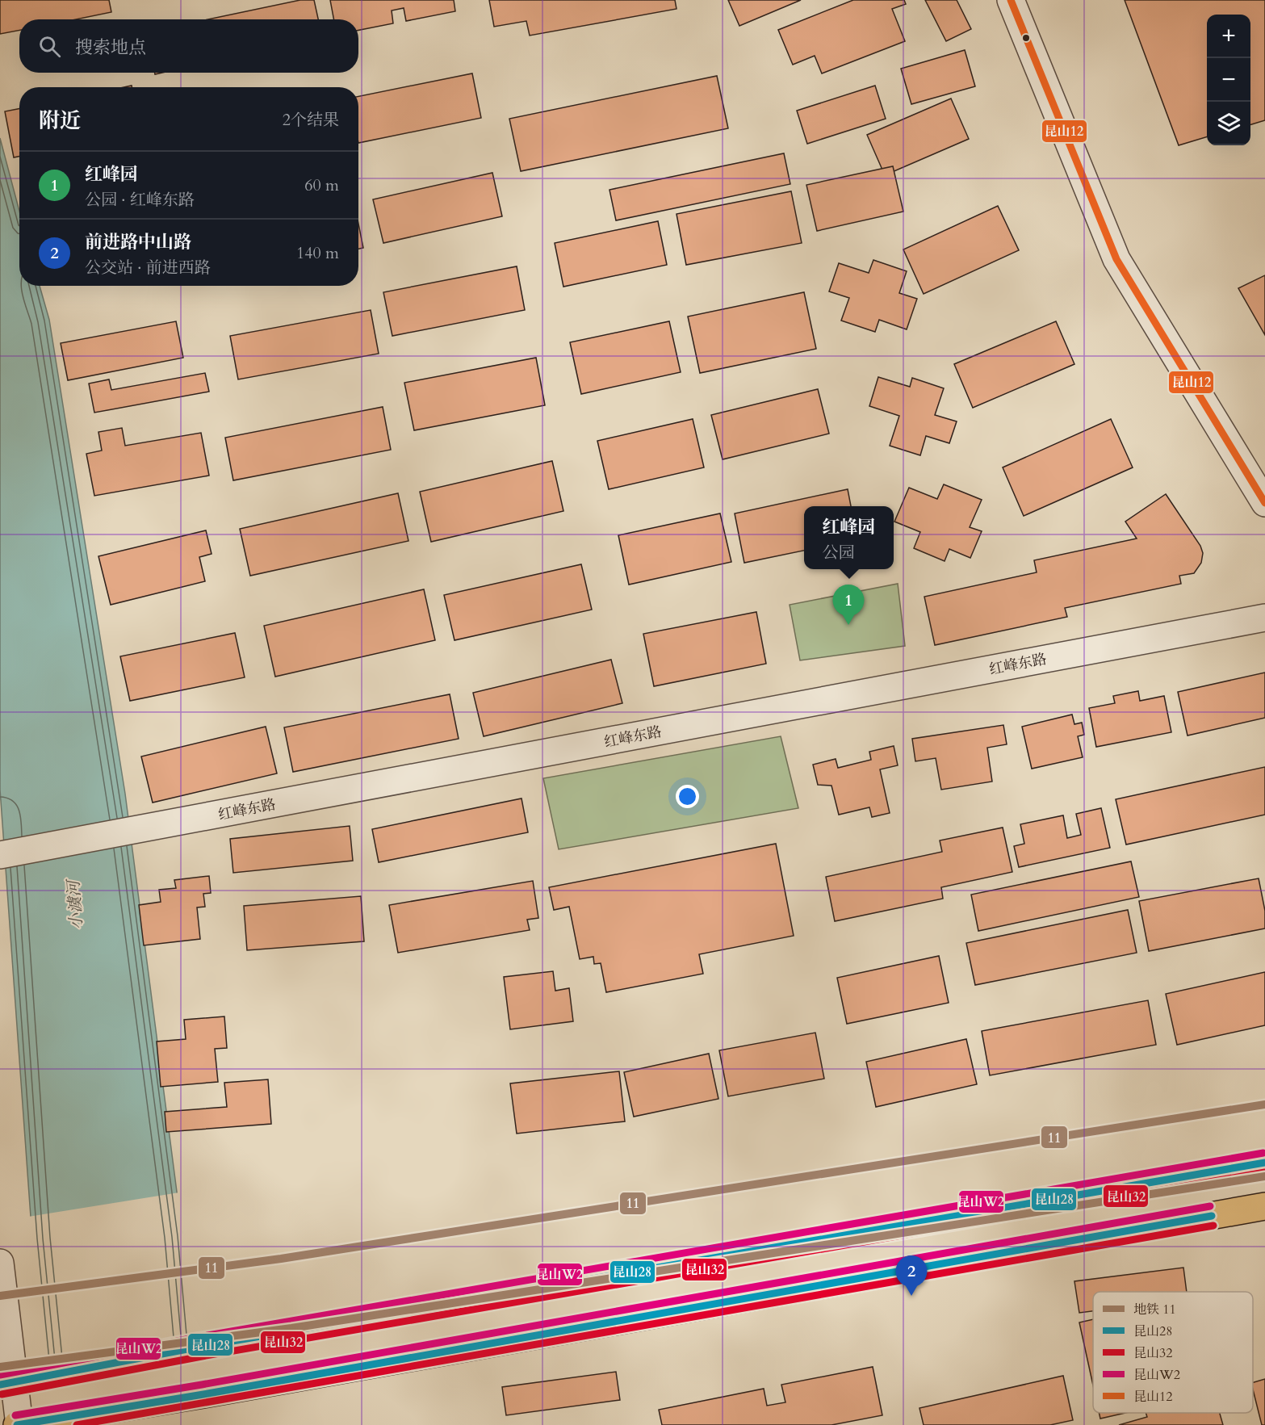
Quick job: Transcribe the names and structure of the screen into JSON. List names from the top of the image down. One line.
{"streets":{"street":["红峰东路"]},"water":["小澞河"],"lines":["transit line 昆山12","metro line 11","transit line 昆山W2","transit line 昆山28","transit line 昆山32"],"legend":["地铁 11","昆山28","昆山32","昆山W2","昆山12"],"page":{"map_buttons":["+","−"],"search":"搜索地点","heading":["附近","2个结果"],"list":[{"mark":"1","name":"红峰园","note":"公园 · 红峰东路","value":"60 m"},{"mark":"2","name":"前进路中山路","note":"公交站 · 前进西路","value":"140 m"}],"popup":["红峰园","公园"],"pins":["1","2"]}}
